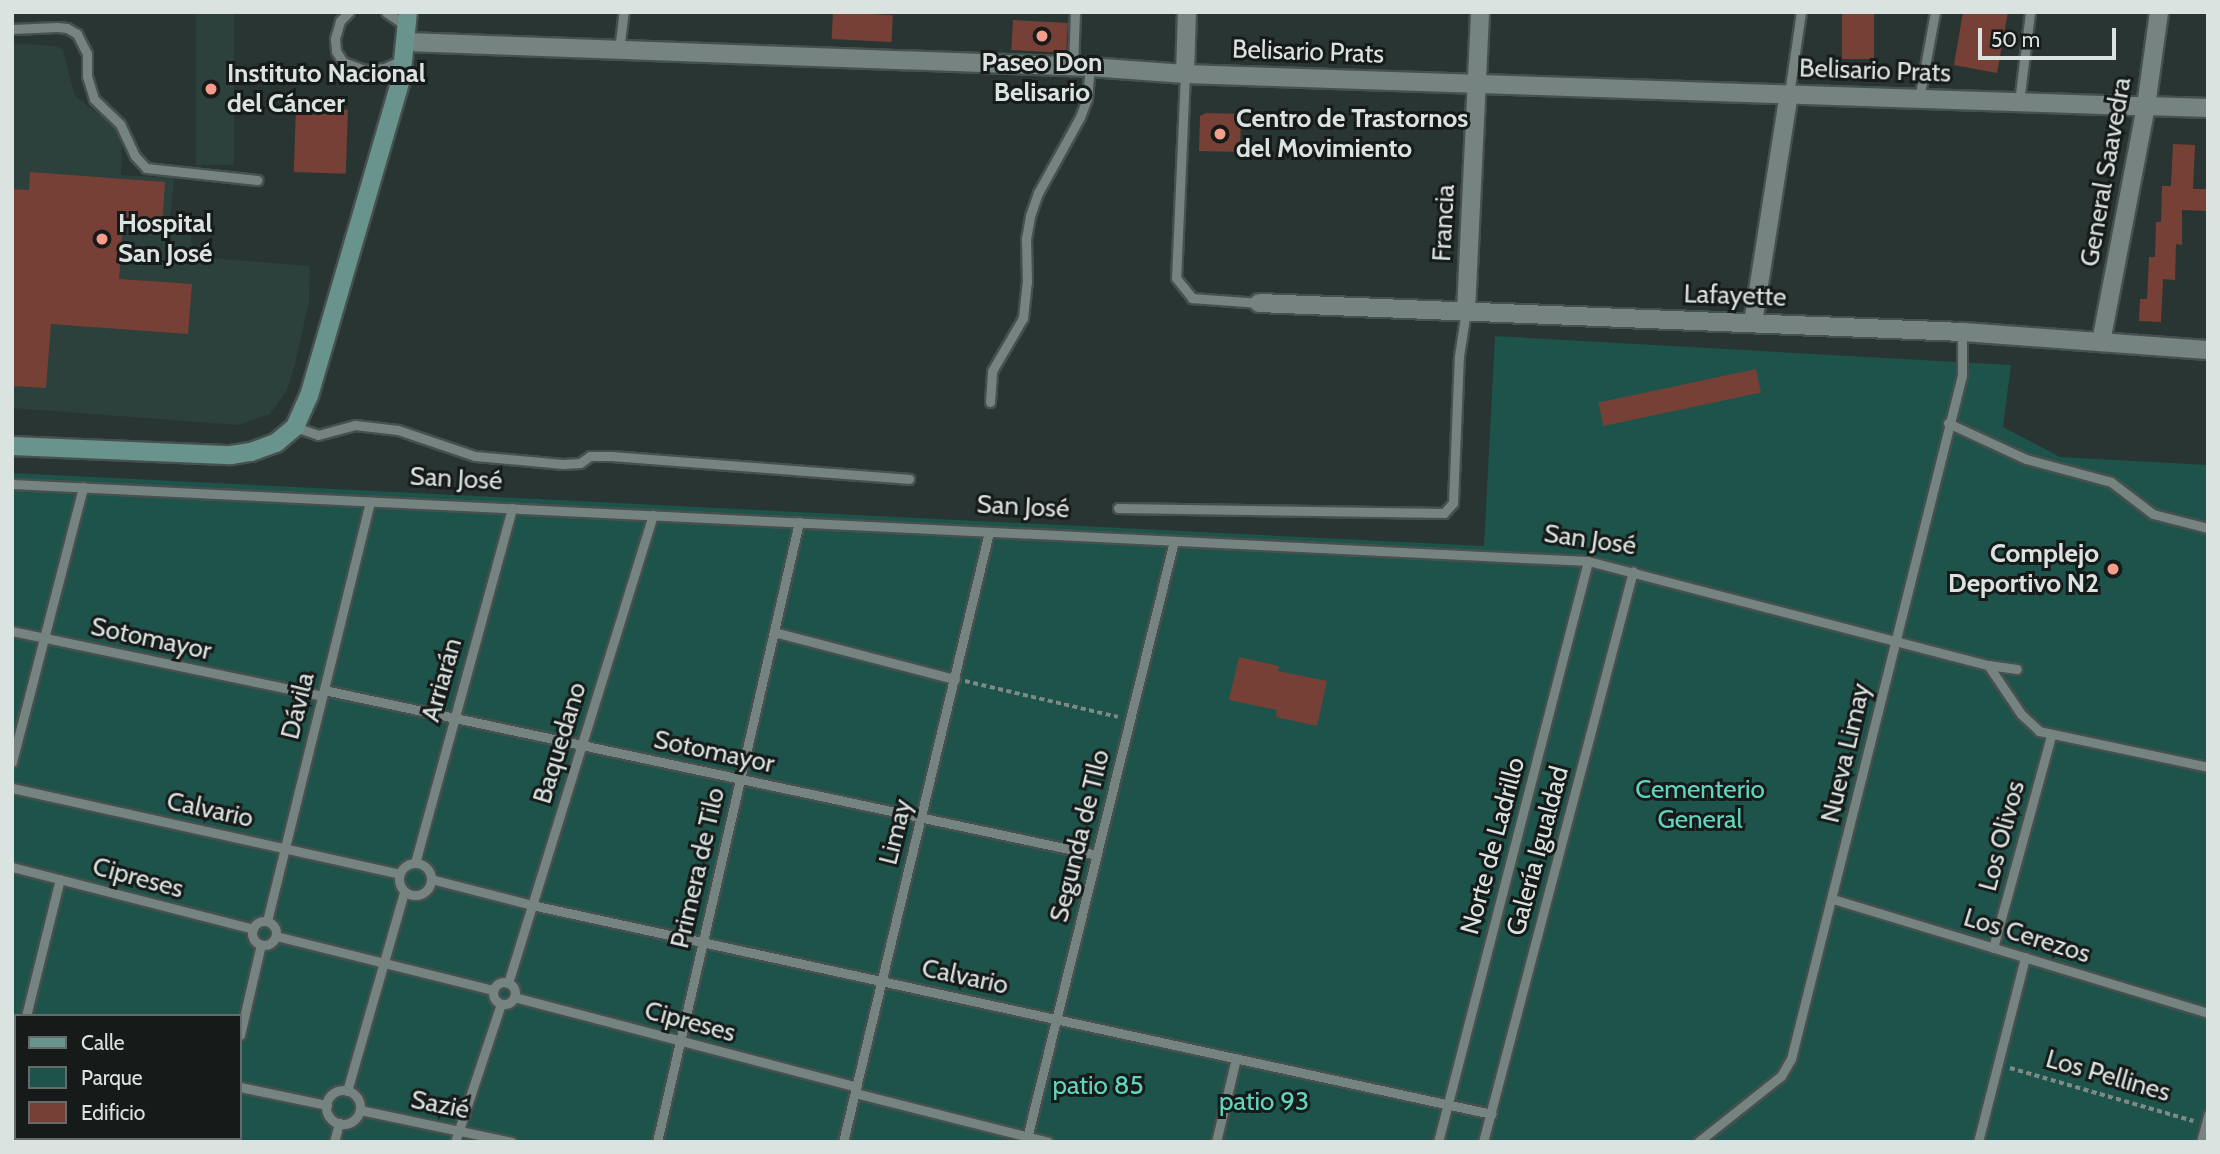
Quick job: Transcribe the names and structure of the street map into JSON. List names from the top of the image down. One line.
{"streets":{"street":["Belisario Prats","General Saavedra","Francia","Lafayette"],"lane":["San José","Sotomayor","Arriarán","Dávila","Baquedano","Nueva Limay","Calvario","Limay","Segunda de TIlo","Los Olivos","Norte de Ladrillo","Galería Igualdad","Primera de Tilo","Cipreses","Los Cerezos","Sazié"],"path":["Los Pellines"]},"crossings":[["Belisario Prats","General Saavedra"],["Belisario Prats","Francia"],["General Saavedra","Lafayette"],["Francia","Lafayette"],["Lafayette","Nueva Limay"],["San José","Arriarán"],["San José","Dávila"],["San José","Baquedano"],["San José","Nueva Limay"],["San José","Limay"],["San José","Segunda de TIlo"],["San José","Norte de Ladrillo"],["San José","Galería Igualdad"],["San José","Primera de Tilo"],["Sotomayor","Arriarán"],["Sotomayor","Dávila"],["Sotomayor","Baquedano"],["Sotomayor","Limay"],["Sotomayor","Segunda de TIlo"],["Sotomayor","Primera de Tilo"],["Arriarán","Calvario"],["Dávila","Calvario"],["Dávila","Cipreses"],["Baquedano","Calvario"],["Baquedano","Cipreses"],["Nueva Limay","Los Cerezos"],["Calvario","Limay"],["Calvario","Segunda de TIlo"],["Calvario","Norte de Ladrillo"],["Calvario","Galería Igualdad"],["Calvario","Primera de Tilo"],["Limay","Cipreses"],["Segunda de TIlo","Cipreses"],["Los Olivos","Los Cerezos"],["Primera de Tilo","Cipreses"]],"parks":["Cementerio General","patio 85","patio 93"],"places":["Paseo Don Belisario","Instituto Nacional del Cáncer","Centro de Trastornos del Movimiento","Hospital San José","Complejo Deportivo N2"],"legend":["Calle","Parque","Edificio"],"scale_bar":"50 m"}
